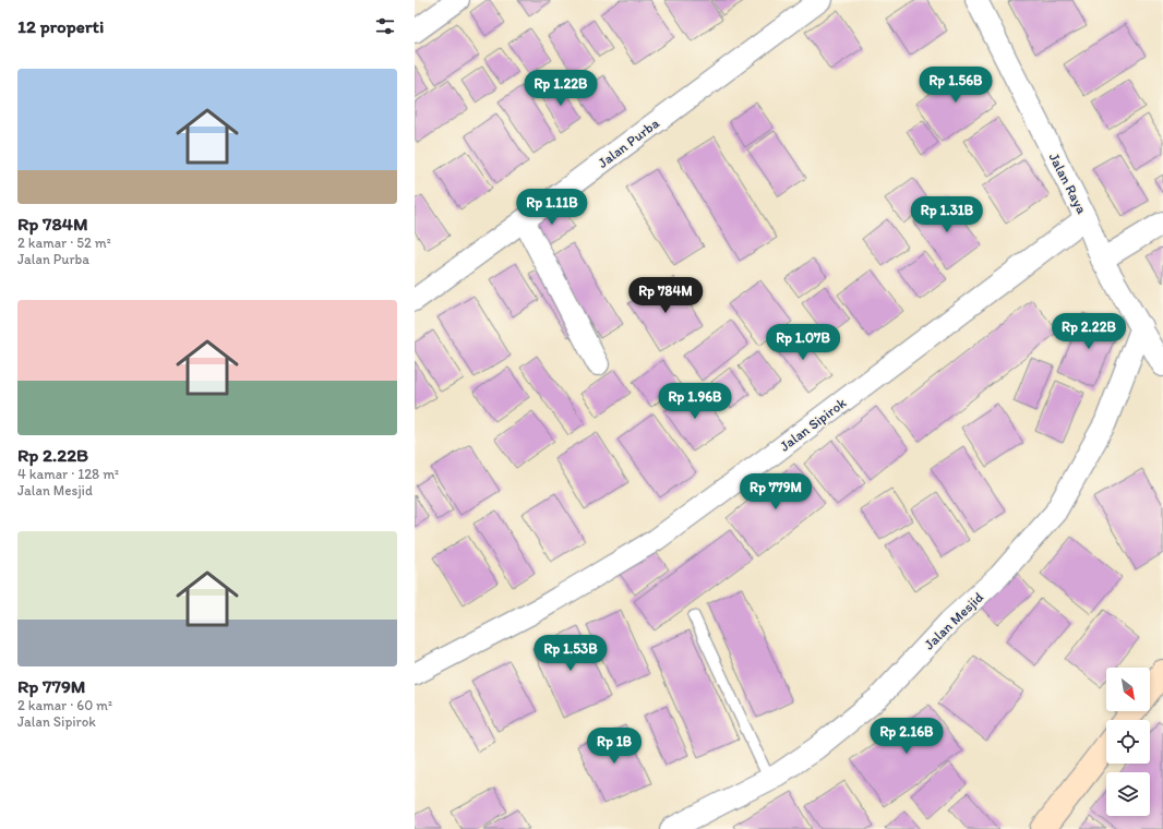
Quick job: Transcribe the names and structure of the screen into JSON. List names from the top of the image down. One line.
{"streets":{"street":["Jalan Purba","Jalan Raya","Jalan Sipirok","Jalan Mesjid"]},"crossings":[["Jalan Raya","Jalan Sipirok"],["Jalan Raya","Jalan Mesjid"]],"north":"bottom right","page":{"heading":"12 properti","list":[{"name":"Rp 784M","note":"2 kamar · 52 m² · Jalan Purba"},{"name":"Rp 2.22B","note":"4 kamar · 128 m² · Jalan Mesjid"},{"name":"Rp 779M","note":"2 kamar · 60 m² · Jalan Sipirok"}],"price":["Rp 1.56B","Rp 1.22B","Rp 1.11B","Rp 1.31B","Rp 784M","Rp 2.22B","Rp 1.07B","Rp 1.96B","Rp 779M","Rp 1.53B","Rp 2.16B","Rp 1B"]}}
